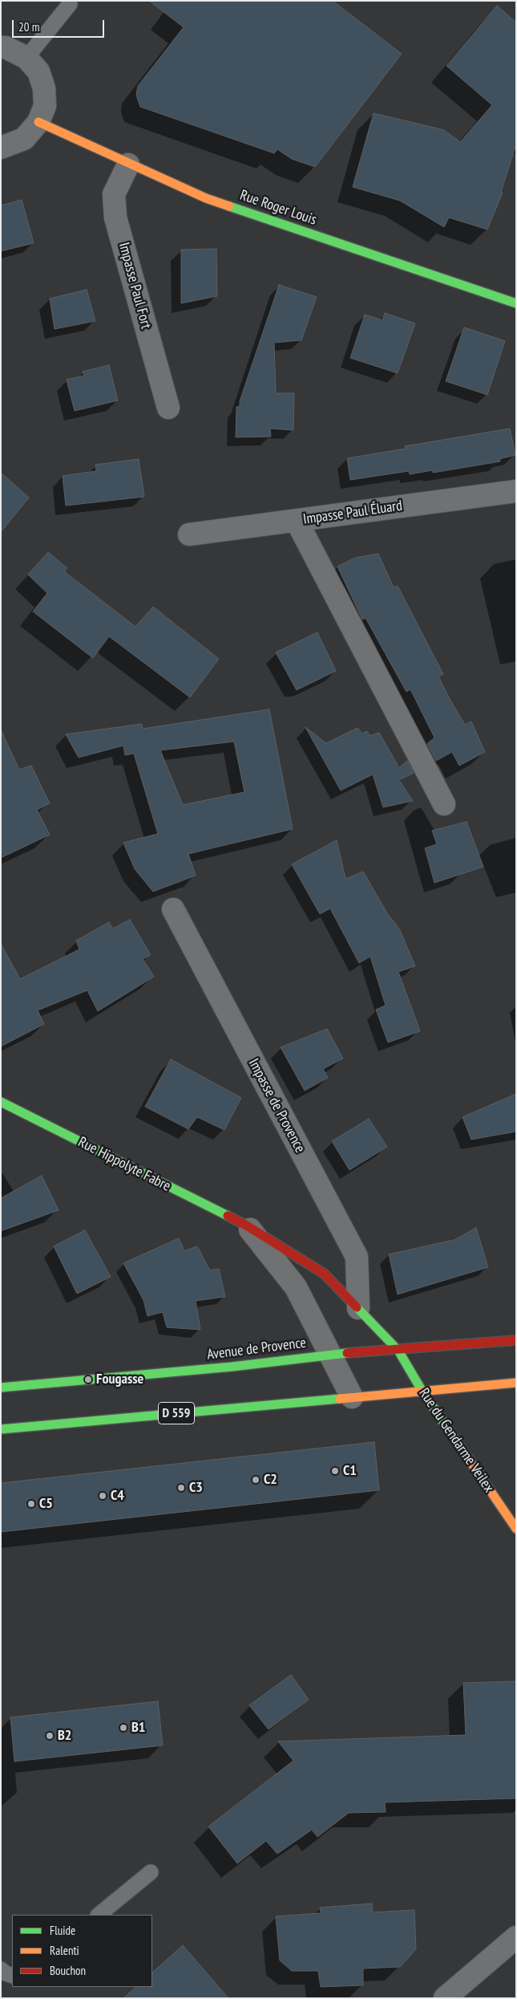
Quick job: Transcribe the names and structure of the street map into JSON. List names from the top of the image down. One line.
{"streets":{"street":["Rue Roger Louis","Impasse Paul Fort","Impasse Paul Éluard","Impasse de Provence","Rue Hippolyte Fabre","Avenue de Provence","D 559","Rue du Gendarme Veilex"]},"crossings":[["Rue Roger Louis","Impasse Paul Fort"],["Impasse de Provence","Rue Hippolyte Fabre"],["Rue Hippolyte Fabre","Avenue de Provence"],["Rue Hippolyte Fabre","D 559"],["Rue Hippolyte Fabre","Rue du Gendarme Veilex"],["Avenue de Provence","Rue du Gendarme Veilex"],["D 559","Rue du Gendarme Veilex"]],"places":["Fougasse","C1","C2","C3","C4","C5","B1","B2"],"legend":["Fluide","Ralenti","Bouchon"],"scale_bar":"20 m"}
